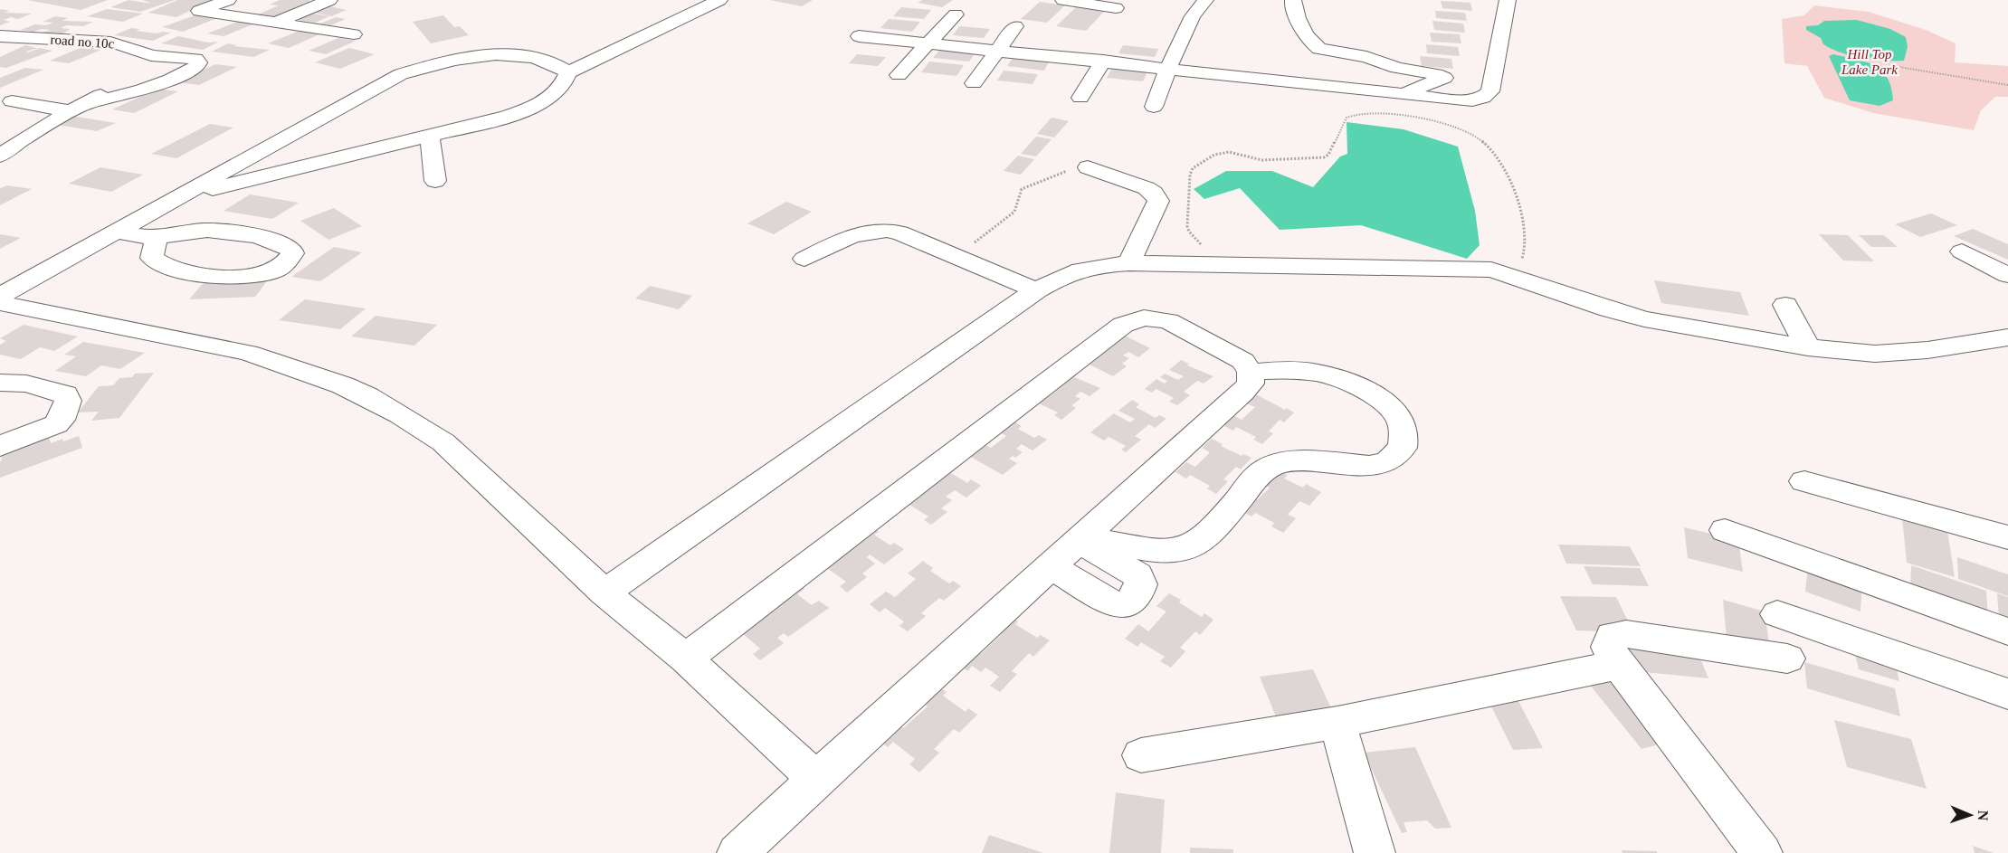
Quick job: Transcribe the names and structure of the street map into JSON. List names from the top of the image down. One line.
{"streets":{"street":["road no 10c"]},"parks":["Hill Top Lake Park"],"north":"right"}
